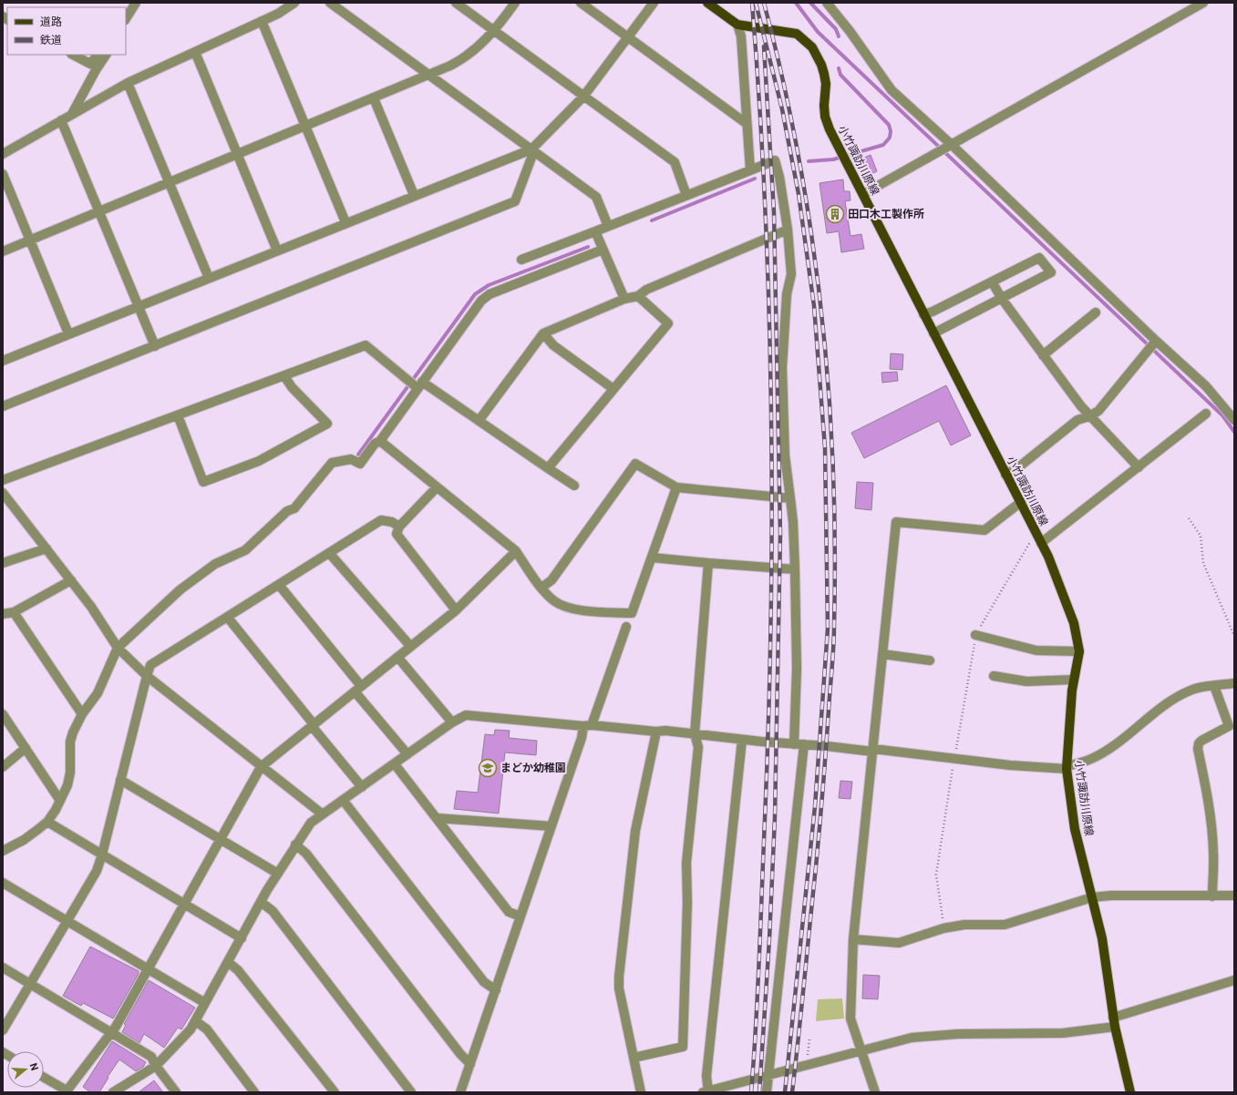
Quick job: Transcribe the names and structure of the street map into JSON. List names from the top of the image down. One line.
{"streets":{"main road":["小竹諏訪川原線"]},"places":{"building":["田口木工製作所"],"school or university":["まどか幼稚園"]},"legend":["道路","鉄道"],"north":"right"}
